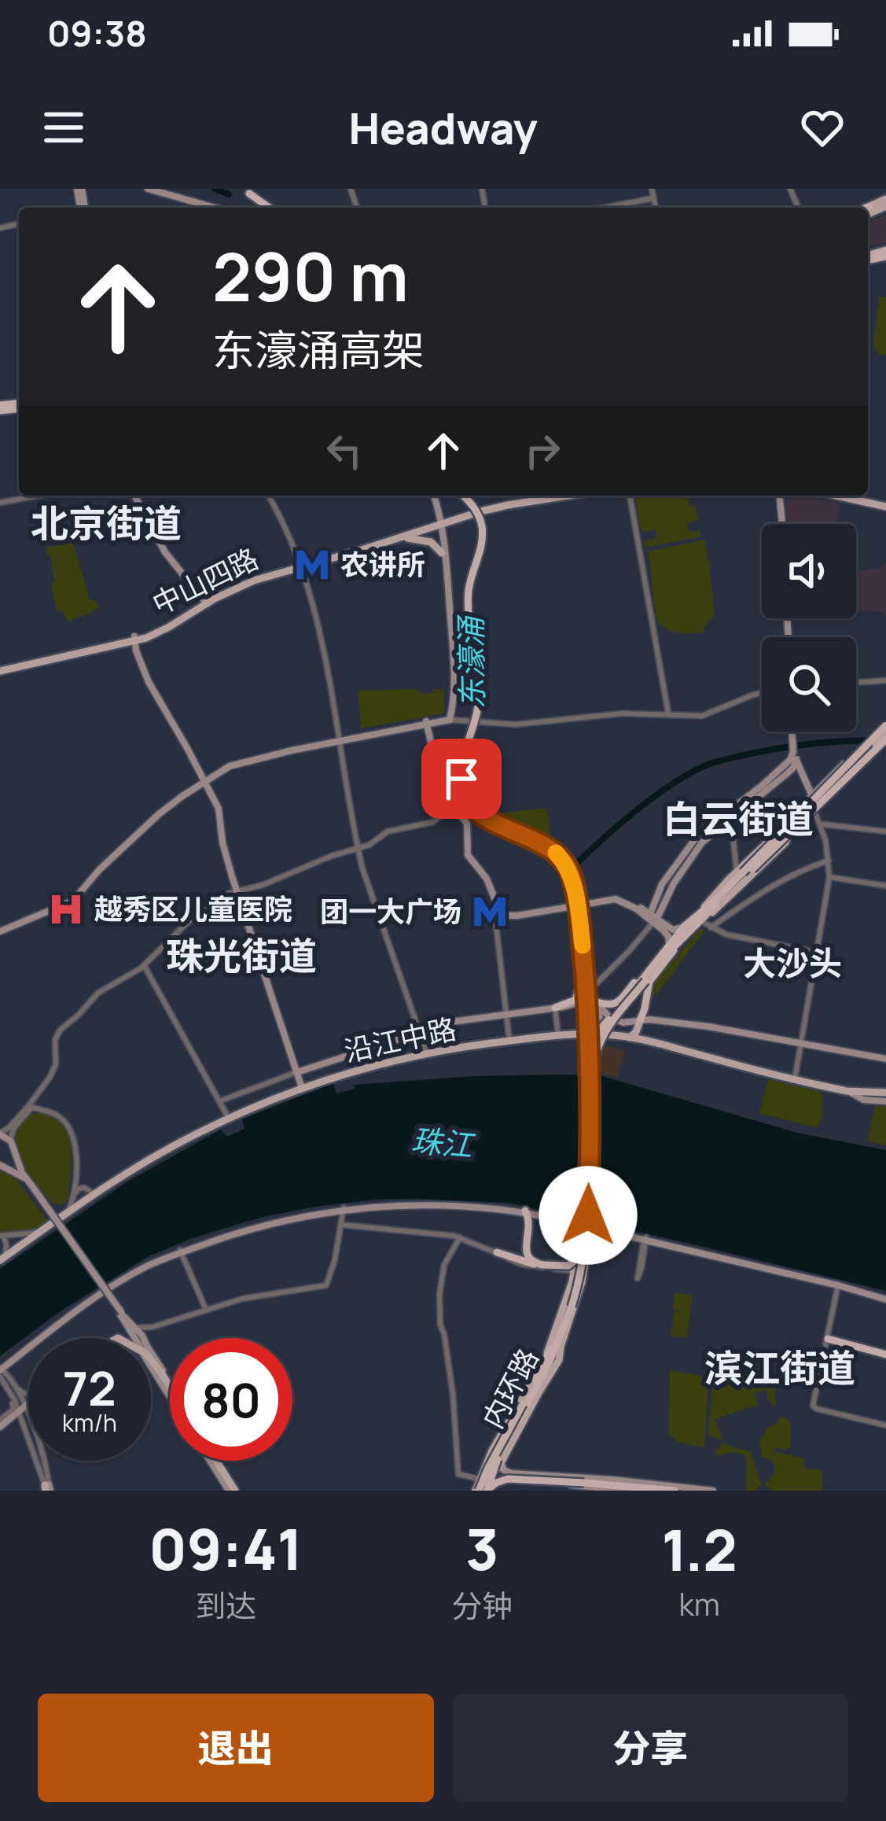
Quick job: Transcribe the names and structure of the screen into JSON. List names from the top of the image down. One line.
{"streets":{"highway":["内环路"],"main road":["中山四路","沿江中路"]},"districts":["北京街道","白云街道","珠光街道","大沙头","滨江街道"],"water":["东濠涌","珠江"],"places":{"metro station":["农讲所","团一大广场"],"hospital":["越秀区儿童医院"]},"page":{"status":"09:38","header":"Headway","turn":["290 m","东濠涌高架"],"speed":"72 km/h","limit":"80","eta":["09:41","到达","3","分钟","1.2","km"],"buttons":["退出","分享"]}}
